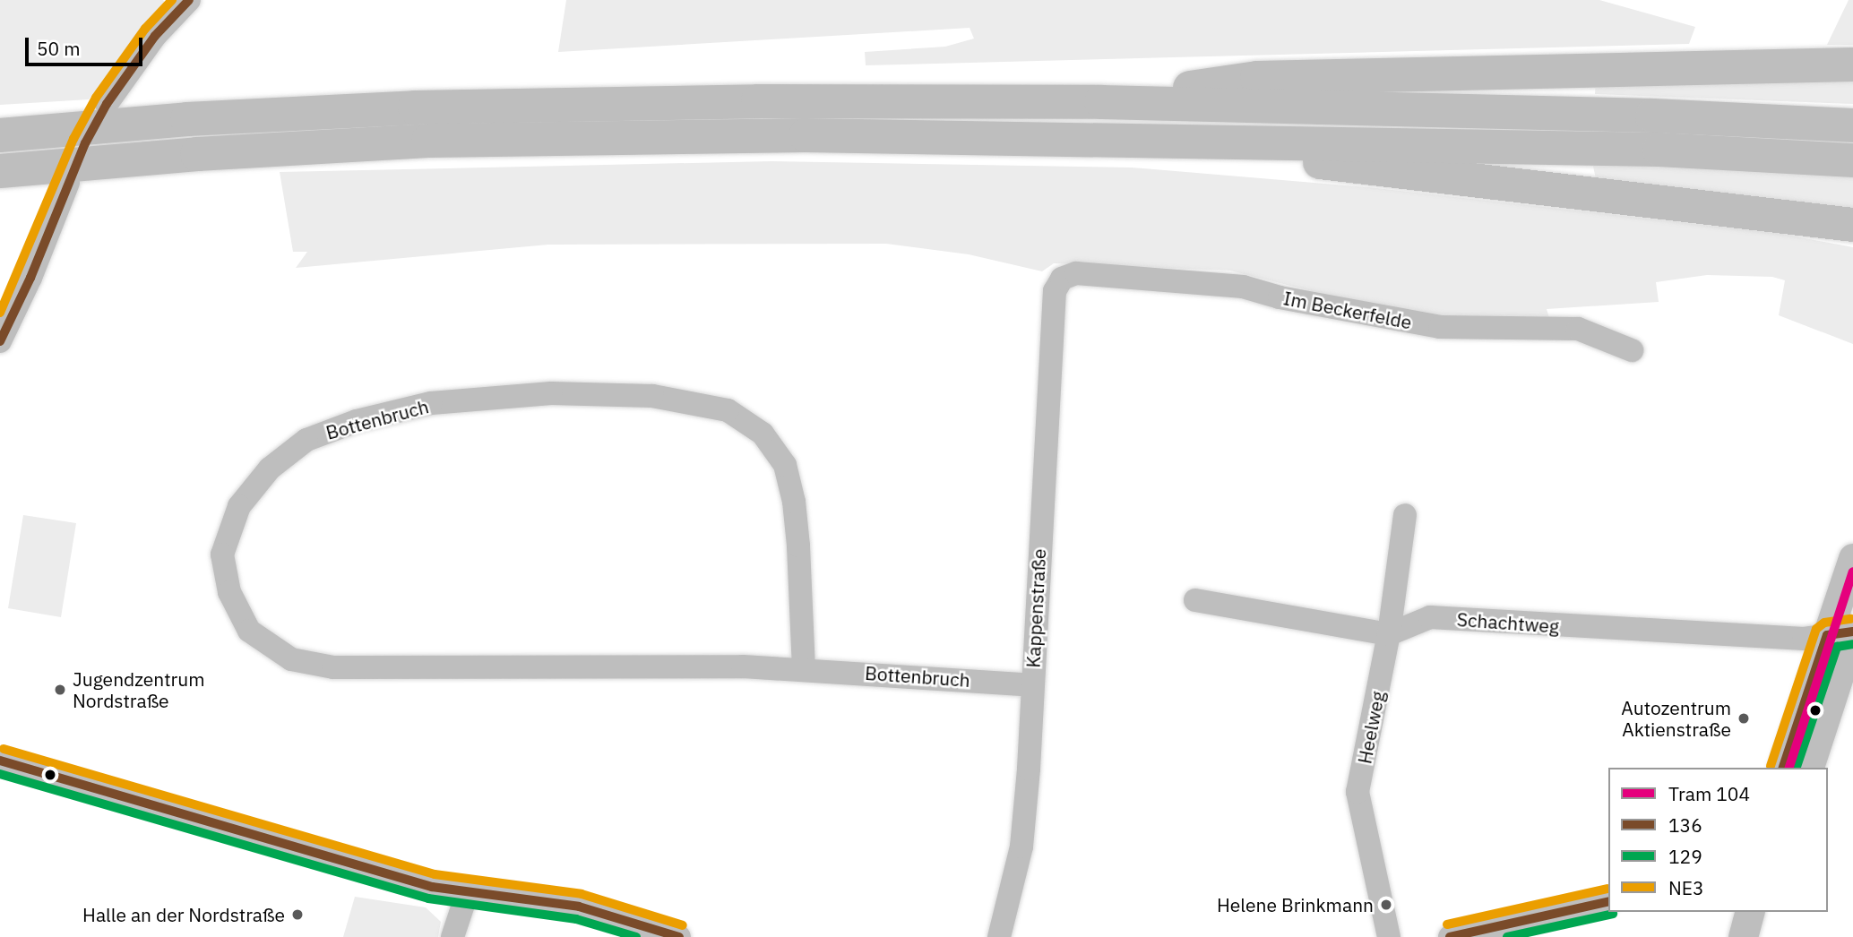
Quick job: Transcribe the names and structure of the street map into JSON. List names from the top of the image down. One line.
{"streets":{"street":["Im Beckerfelde","Bottenbruch","Kappenstraße","Schachtweg","Heelweg"]},"crossings":[["Im Beckerfelde","Kappenstraße"],["Bottenbruch","Kappenstraße"],["Schachtweg","Heelweg"]],"places":["Jugendzentrum Nordstraße","Autozentrum Aktienstraße","Helene Brinkmann","Halle an der Nordstraße"],"lines":["transit line 136","transit line NE3","tram line 104","transit line 129"],"legend":["Tram 104","136","129","NE3"],"scale_bar":"50 m"}
